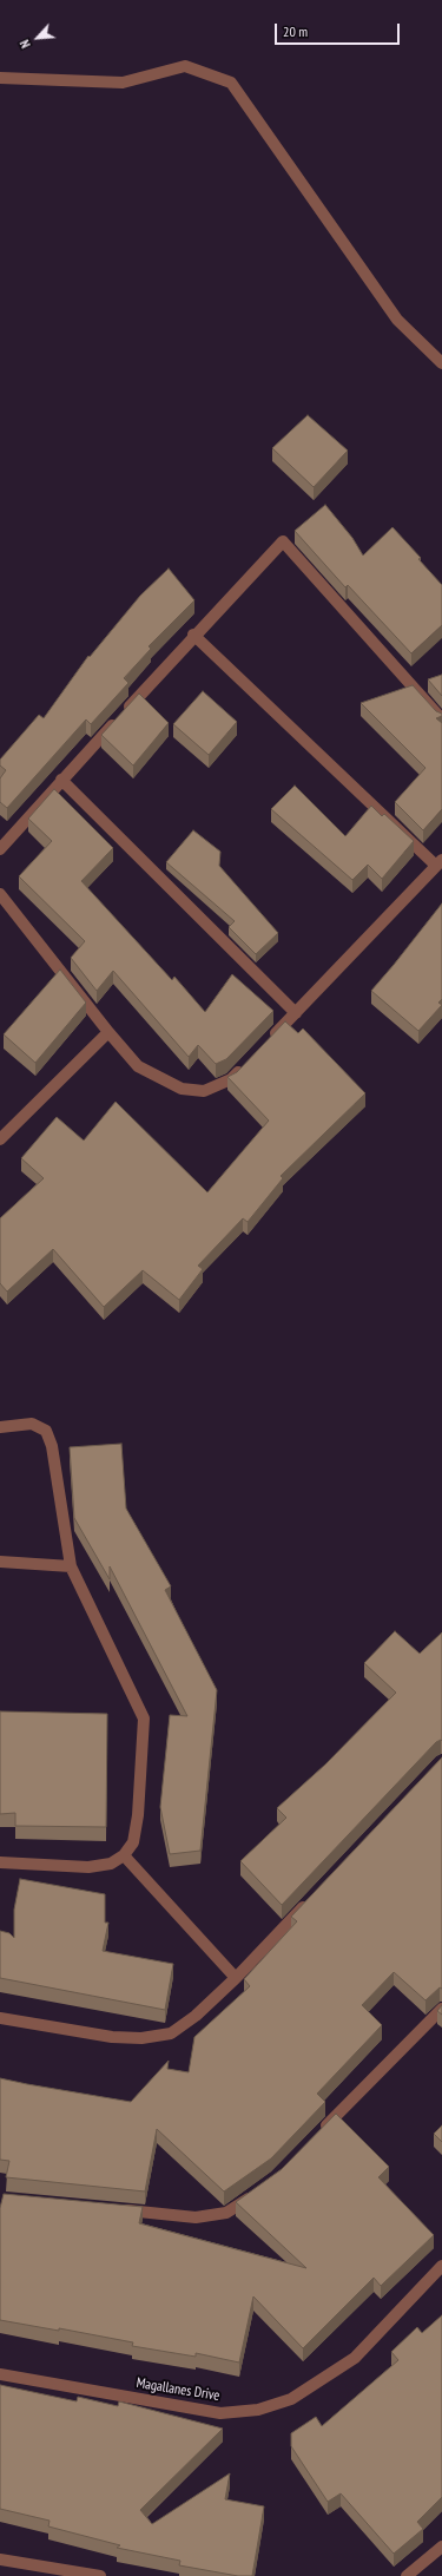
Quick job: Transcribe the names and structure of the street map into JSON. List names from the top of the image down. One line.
{"streets":{"street":["Magallanes Drive"]},"scale_bar":"20 m","north":"bottom left"}
